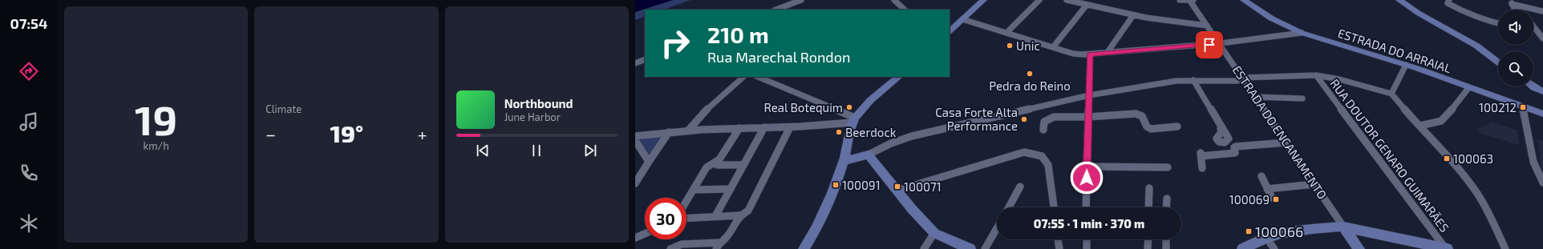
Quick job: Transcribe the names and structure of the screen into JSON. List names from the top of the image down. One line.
{"streets":{"main road":["ESTRADA DO ARRAIAL","ESTRADA DO ENCANAMENTO"],"street":["RUA DOUTOR GENARO GUIMARÃES"]},"places":{"other":["Unic","Pedra do Reino","Real Botequim","Casa Forte Alta Performance","Beerdock"],"transit":["100212","100063","100091","100071","100069","100066"]},"page":{"tabs":"07:54","tile":[["19","km/h"],"Climate"],"turn":["210 m","Rua Marechal Rondon"],"song":["Northbound","June Harbor"],"heat":["−","19°","+"],"limit":"30","trip":"07:55 · 1 min · 370 m"}}
